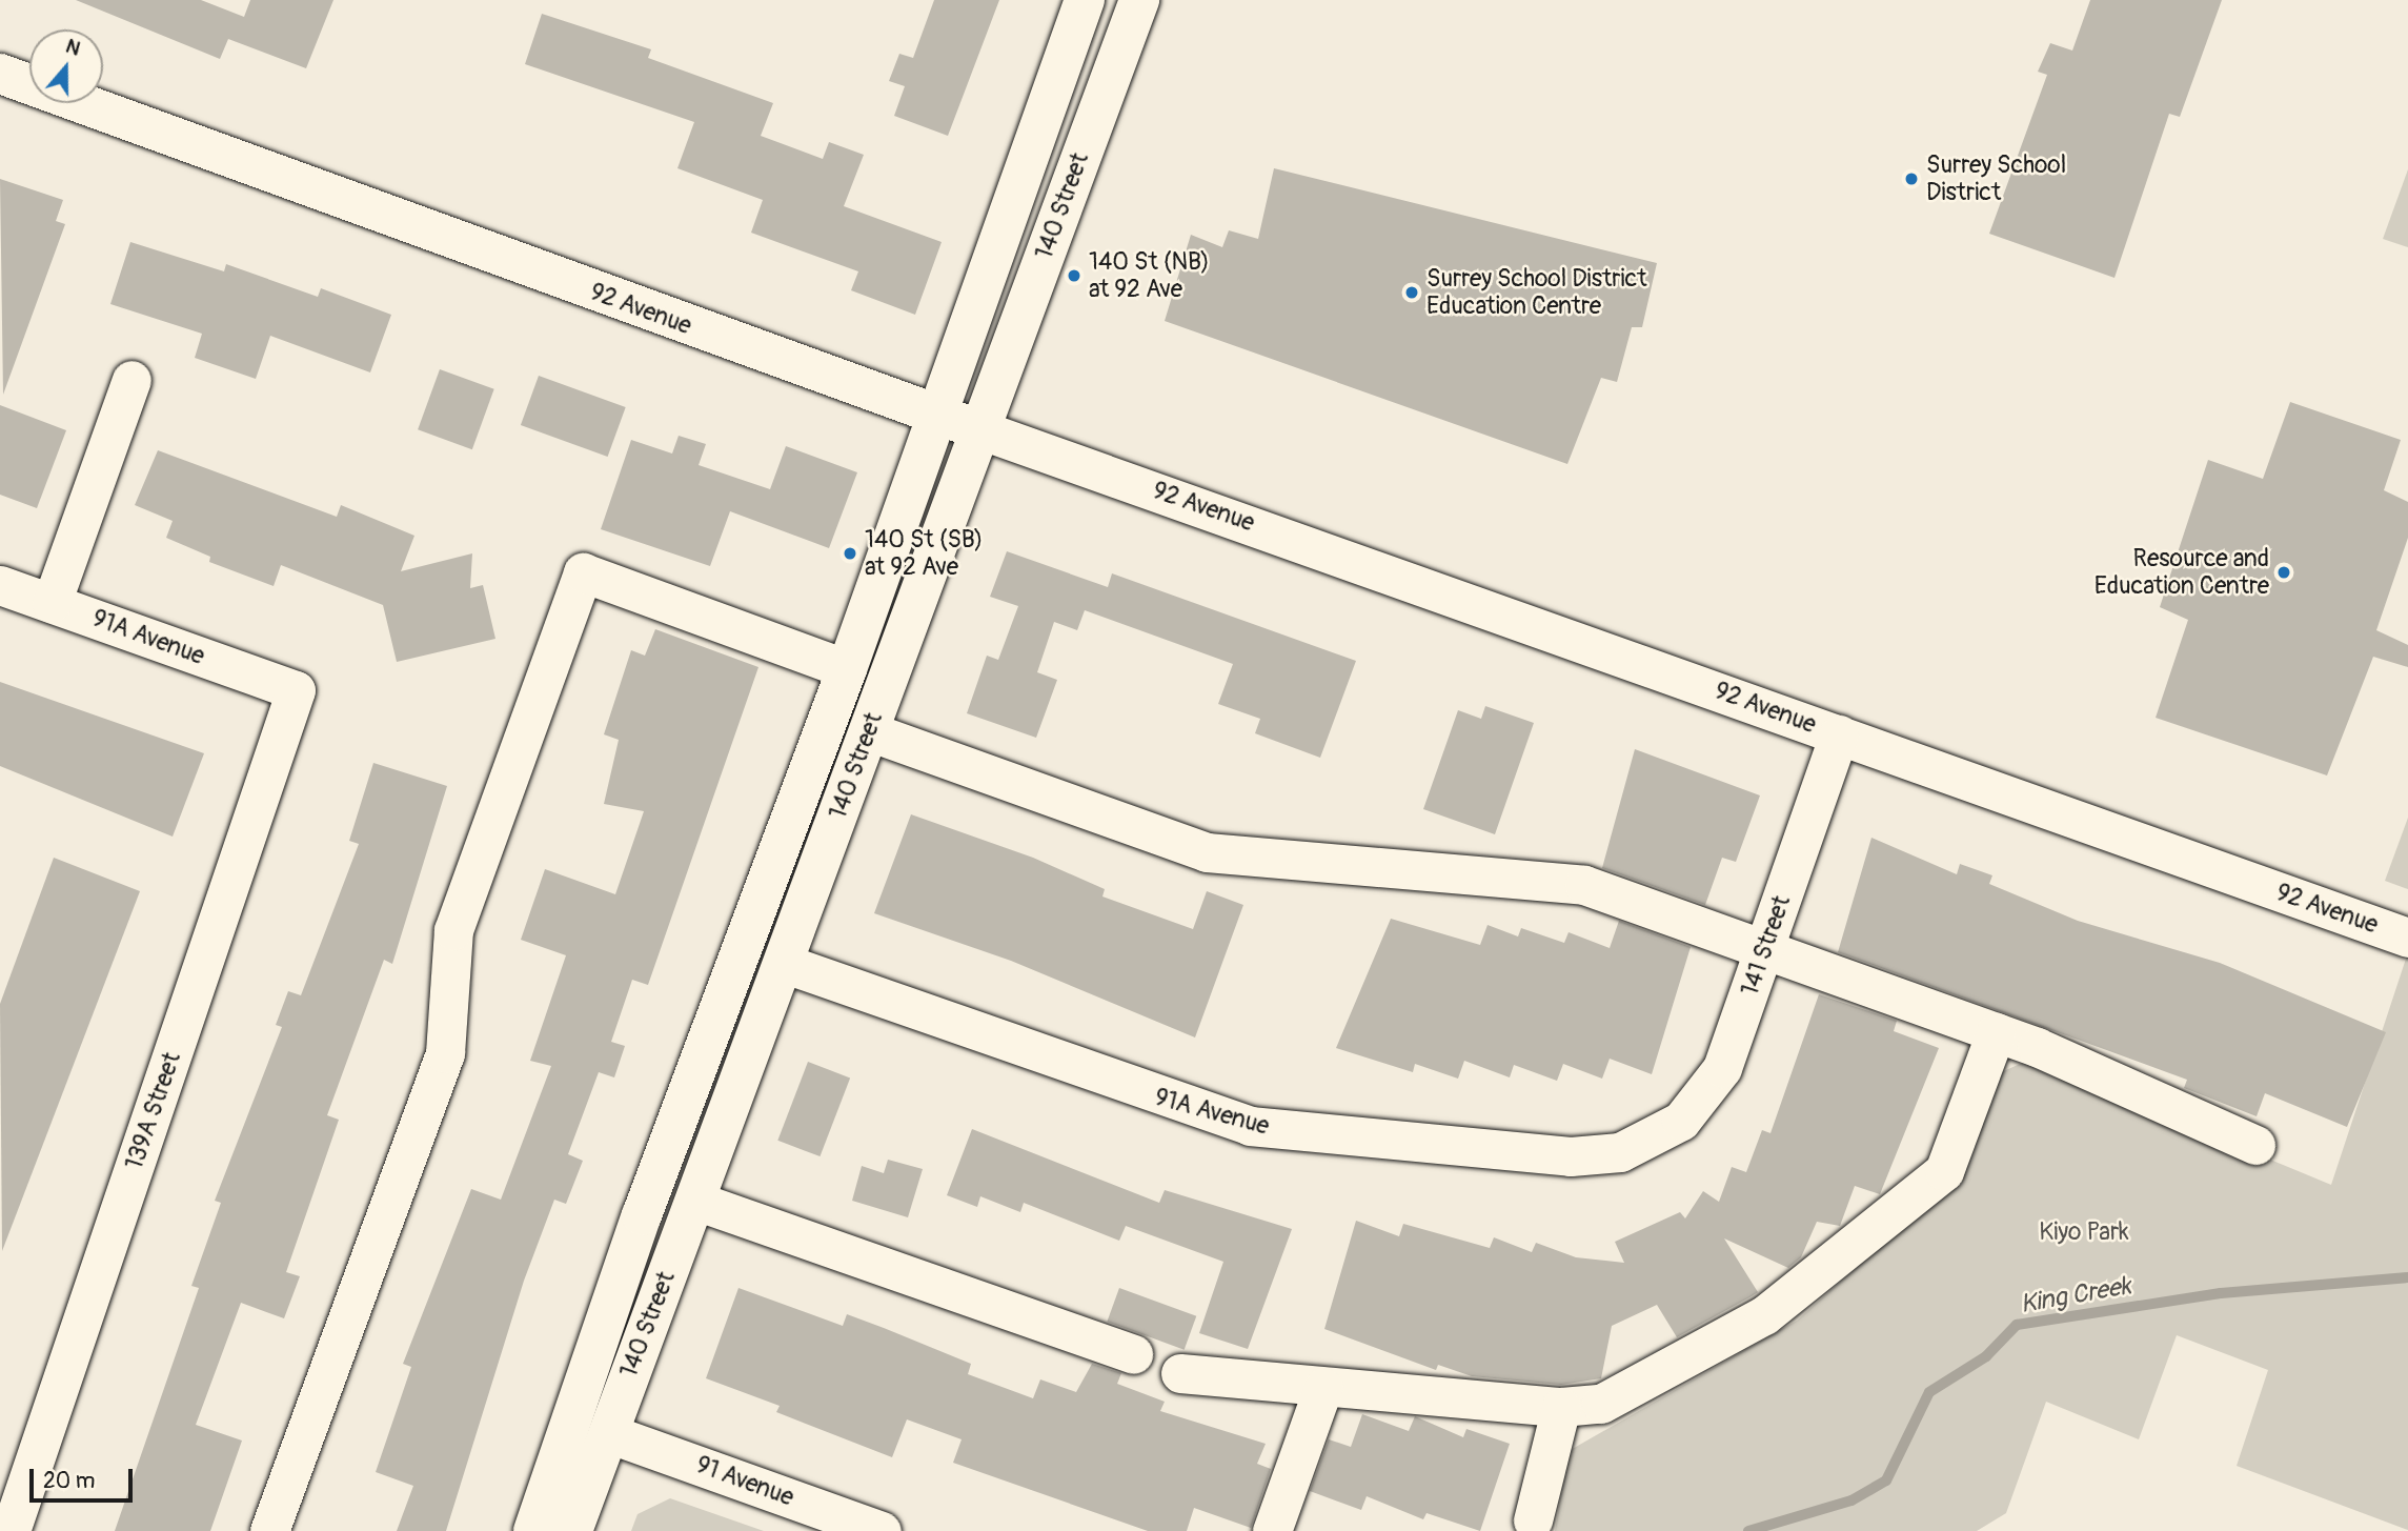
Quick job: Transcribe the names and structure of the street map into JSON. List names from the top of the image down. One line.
{"streets":{"main road":["140 Street","92 Avenue"],"street":["91A Avenue","141 Street","139A Street","91 Avenue"]},"crossings":[["140 Street","92 Avenue"],["140 Street","91A Avenue"],["140 Street","91 Avenue"],["92 Avenue","141 Street"],["91A Avenue","141 Street"],["91A Avenue","139A Street"]],"water":["King Creek"],"parks":["Kiyo Park"],"places":["Surrey School District","140 St (NB) at 92 Ave","Surrey School District Education Centre","140 St (SB) at 92 Ave","Resource and Education Centre"],"scale_bar":"20 m","north":"top"}
